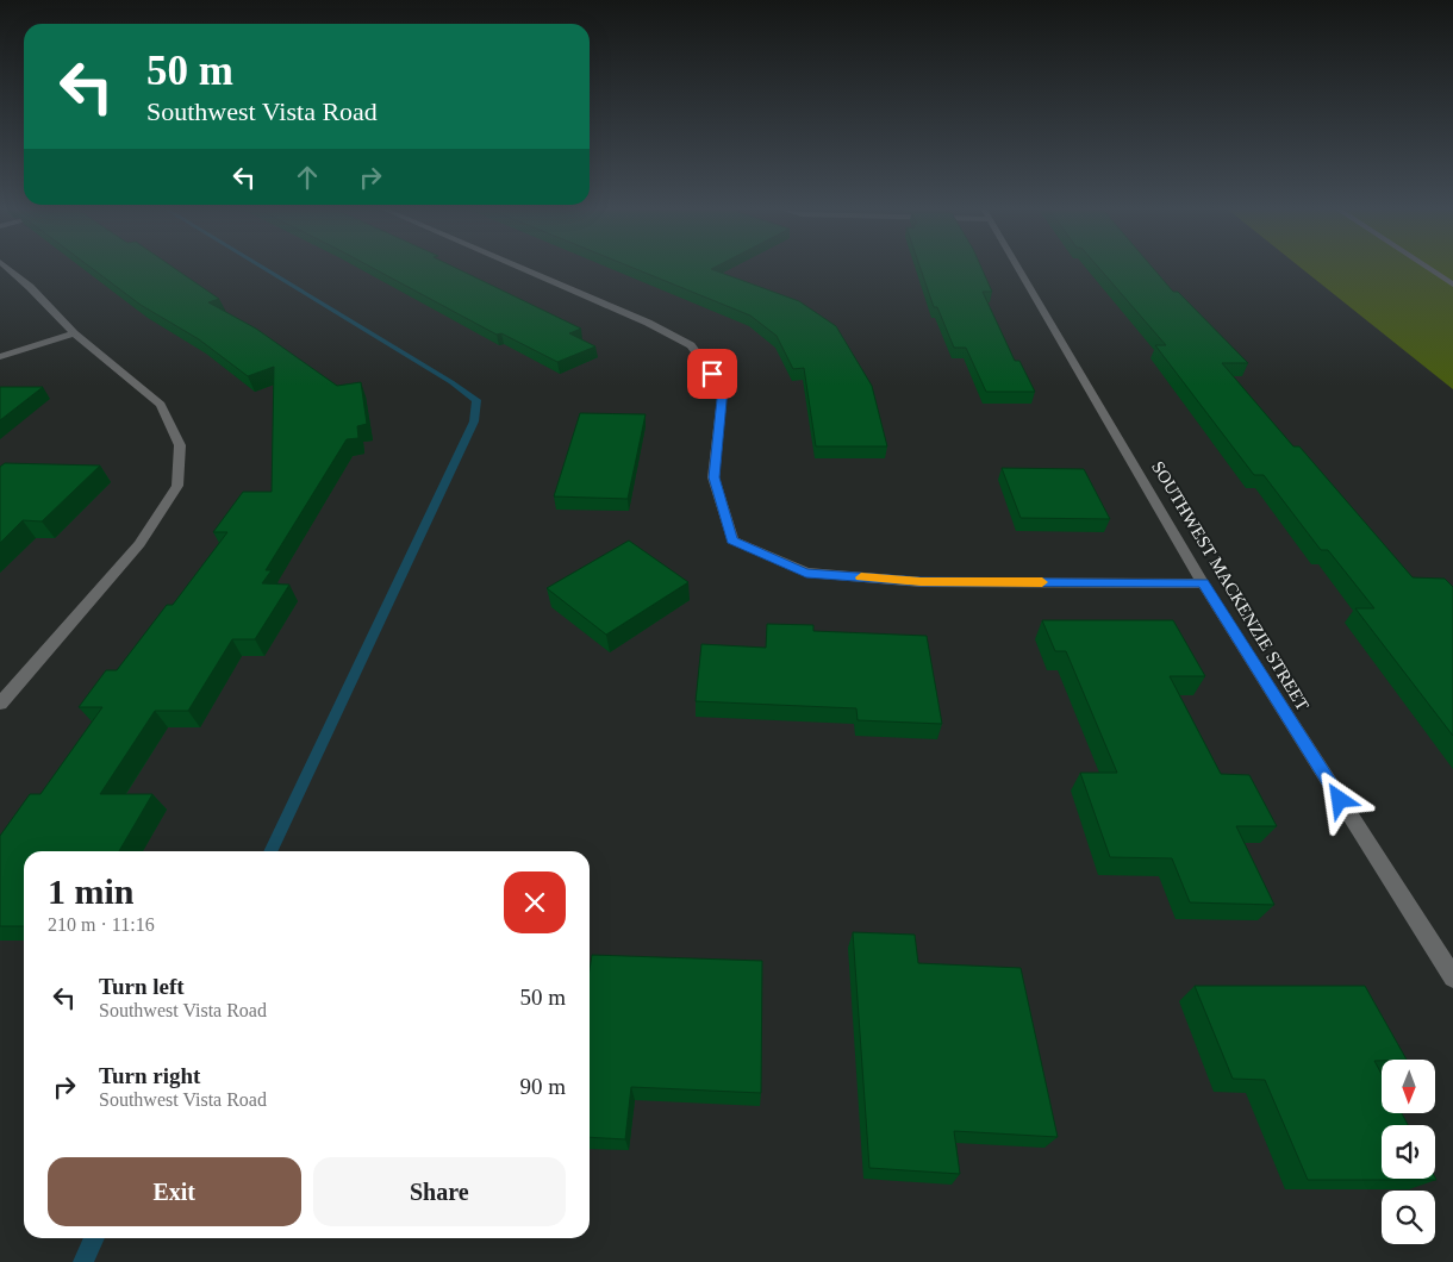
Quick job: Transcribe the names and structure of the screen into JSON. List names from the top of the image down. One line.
{"streets":{"street":["SOUTHWEST MACKENZIE STREET"]},"north":"bottom","page":{"turn":["50 m","Southwest Vista Road"],"heading":["1 min","210 m · 11:16"],"list":[{"name":"Turn left","note":"Southwest Vista Road","value":"50 m"},{"name":"Turn right","note":"Southwest Vista Road","value":"90 m"}],"buttons":["Exit","Share"]}}
